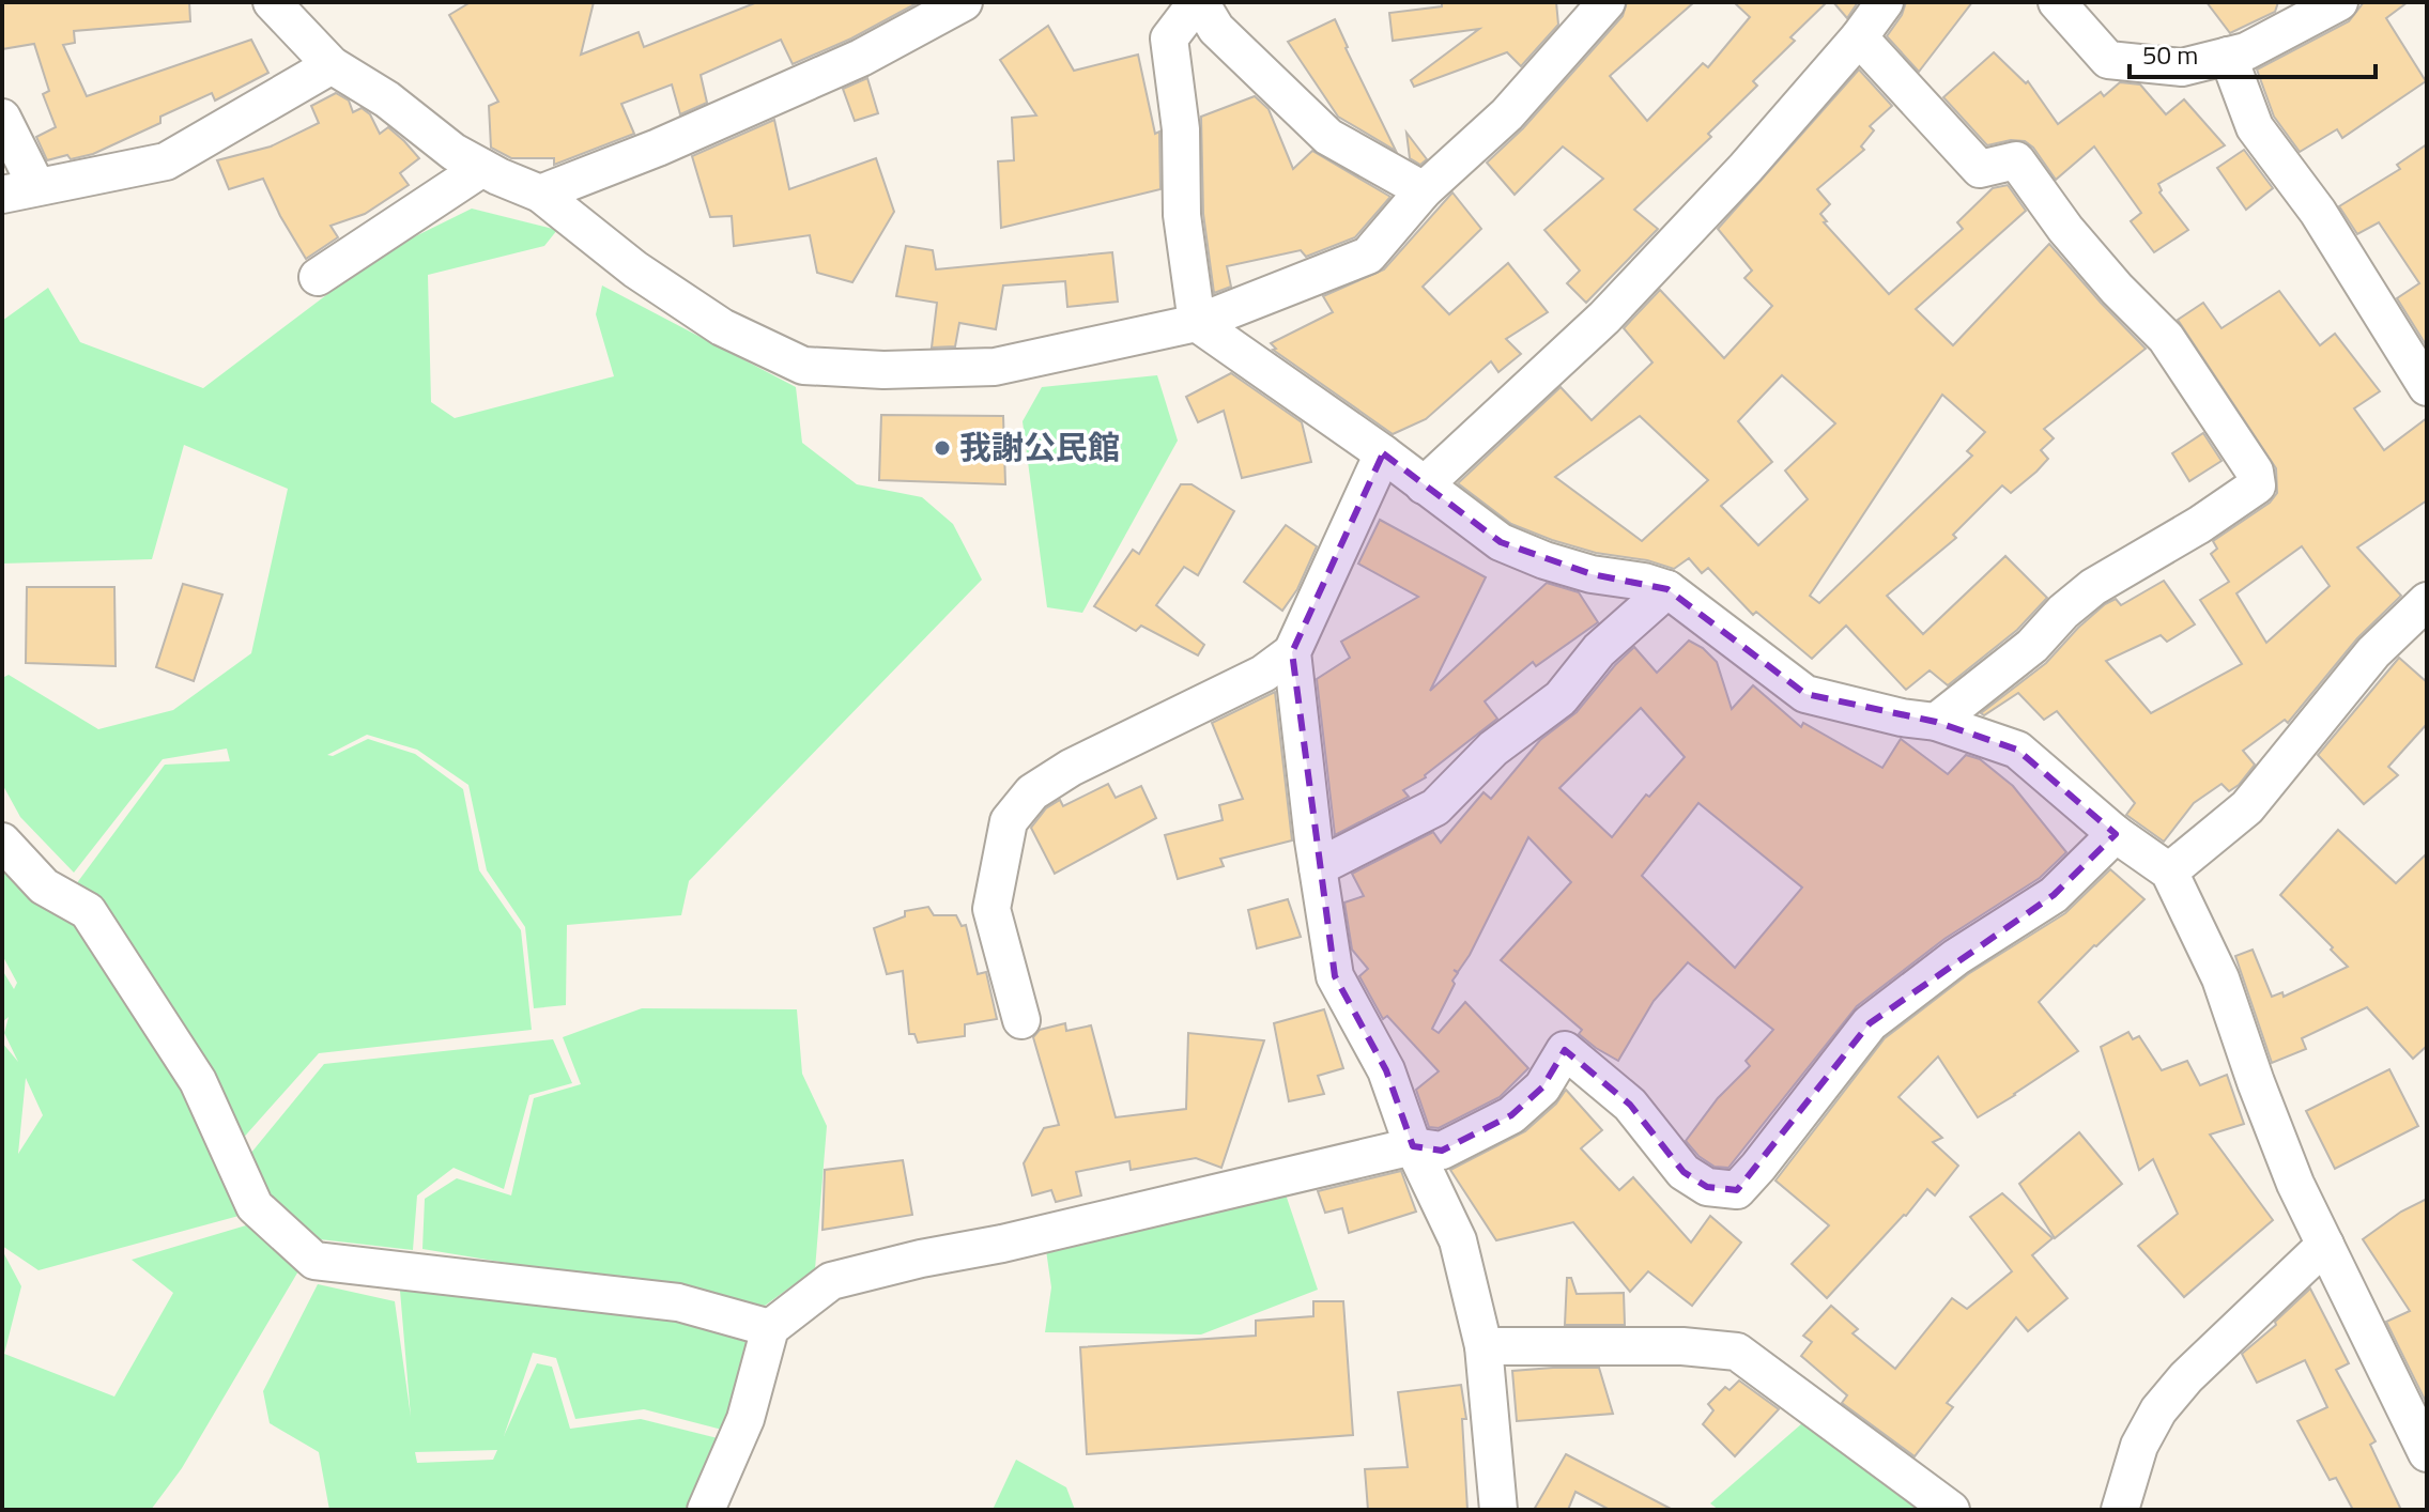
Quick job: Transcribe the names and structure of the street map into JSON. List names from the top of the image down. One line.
{"places":["我謝公民館"],"scale_bar":"50 m"}
